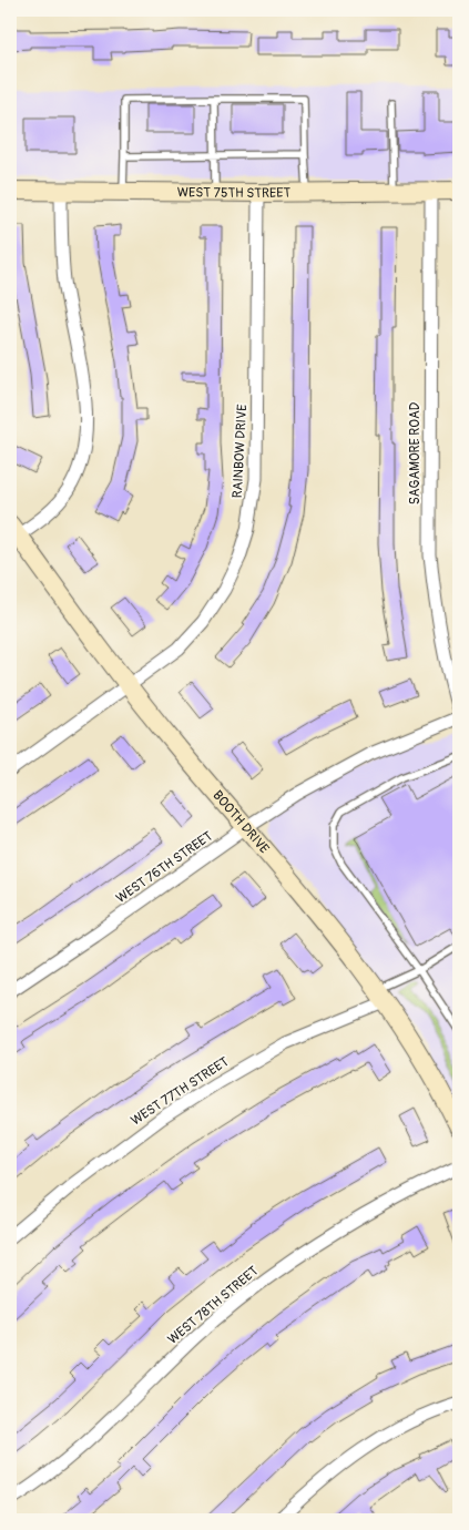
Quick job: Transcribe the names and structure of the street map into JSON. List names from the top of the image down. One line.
{"streets":{"street":["WEST 75TH STREET","RAINBOW DRIVE","SAGAMORE ROAD","BOOTH DRIVE","WEST 76TH STREET","WEST 77TH STREET","WEST 78TH STREET"]},"crossings":[["WEST 75TH STREET","RAINBOW DRIVE"],["WEST 75TH STREET","SAGAMORE ROAD"],["RAINBOW DRIVE","BOOTH DRIVE"],["BOOTH DRIVE","WEST 76TH STREET"],["BOOTH DRIVE","WEST 77TH STREET"]]}
